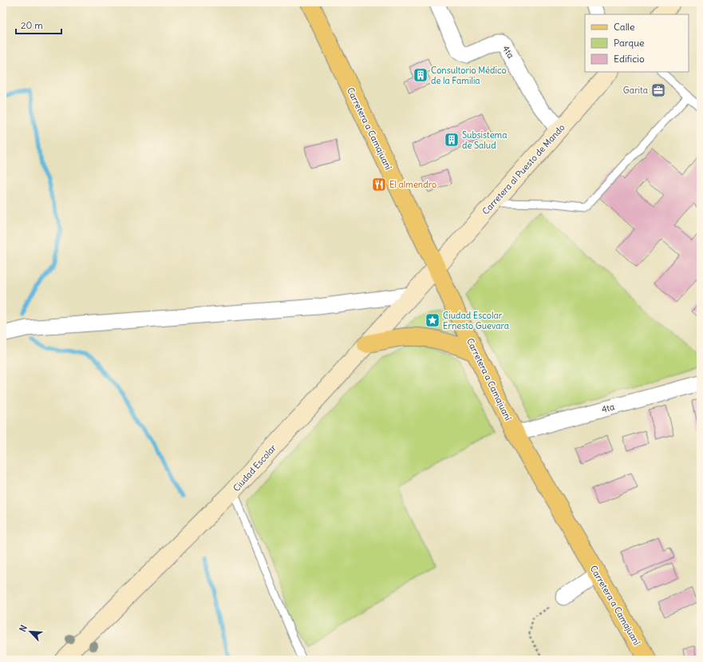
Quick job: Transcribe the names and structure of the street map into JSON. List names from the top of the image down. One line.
{"streets":{"main road":["Carretera a Camajuaní"],"street":["4ta","Carretera al Puesto de Mando","Ciudad Escolar"]},"crossings":[["4ta","Carretera a Camajuaní"],["4ta","Carretera al Puesto de Mando"],["Carretera a Camajuaní","Carretera al Puesto de Mando"],["Carretera a Camajuaní","Ciudad Escolar"],["Carretera al Puesto de Mando","Ciudad Escolar"]],"places":{"building":["Consultorio Médico de la Familia","Subsistema de Salud"],"office":["Garita"],"restaurant":["El almendro"],"place":["Ciudad Escolar Ernesto Guevara"]},"legend":["Calle","Parque","Edificio"],"scale_bar":"20 m","north":"top left"}
